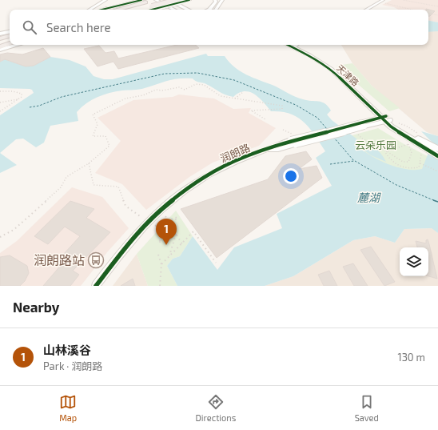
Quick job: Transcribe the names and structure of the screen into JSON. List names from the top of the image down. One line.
{"streets":{"street":["天津路","润朗路"]},"crossings":[["天津路","润朗路"]],"water":["麓湖"],"parks":["云朵乐园"],"places":{"bus stop":["润朗路站"]},"page":{"search":"Search here","pins":"1","heading":"Nearby","list":[{"mark":"1","name":"山林溪谷","note":"Park · 润朗路","value":"130 m"}],"nav":["Map","Directions","Saved"]}}
